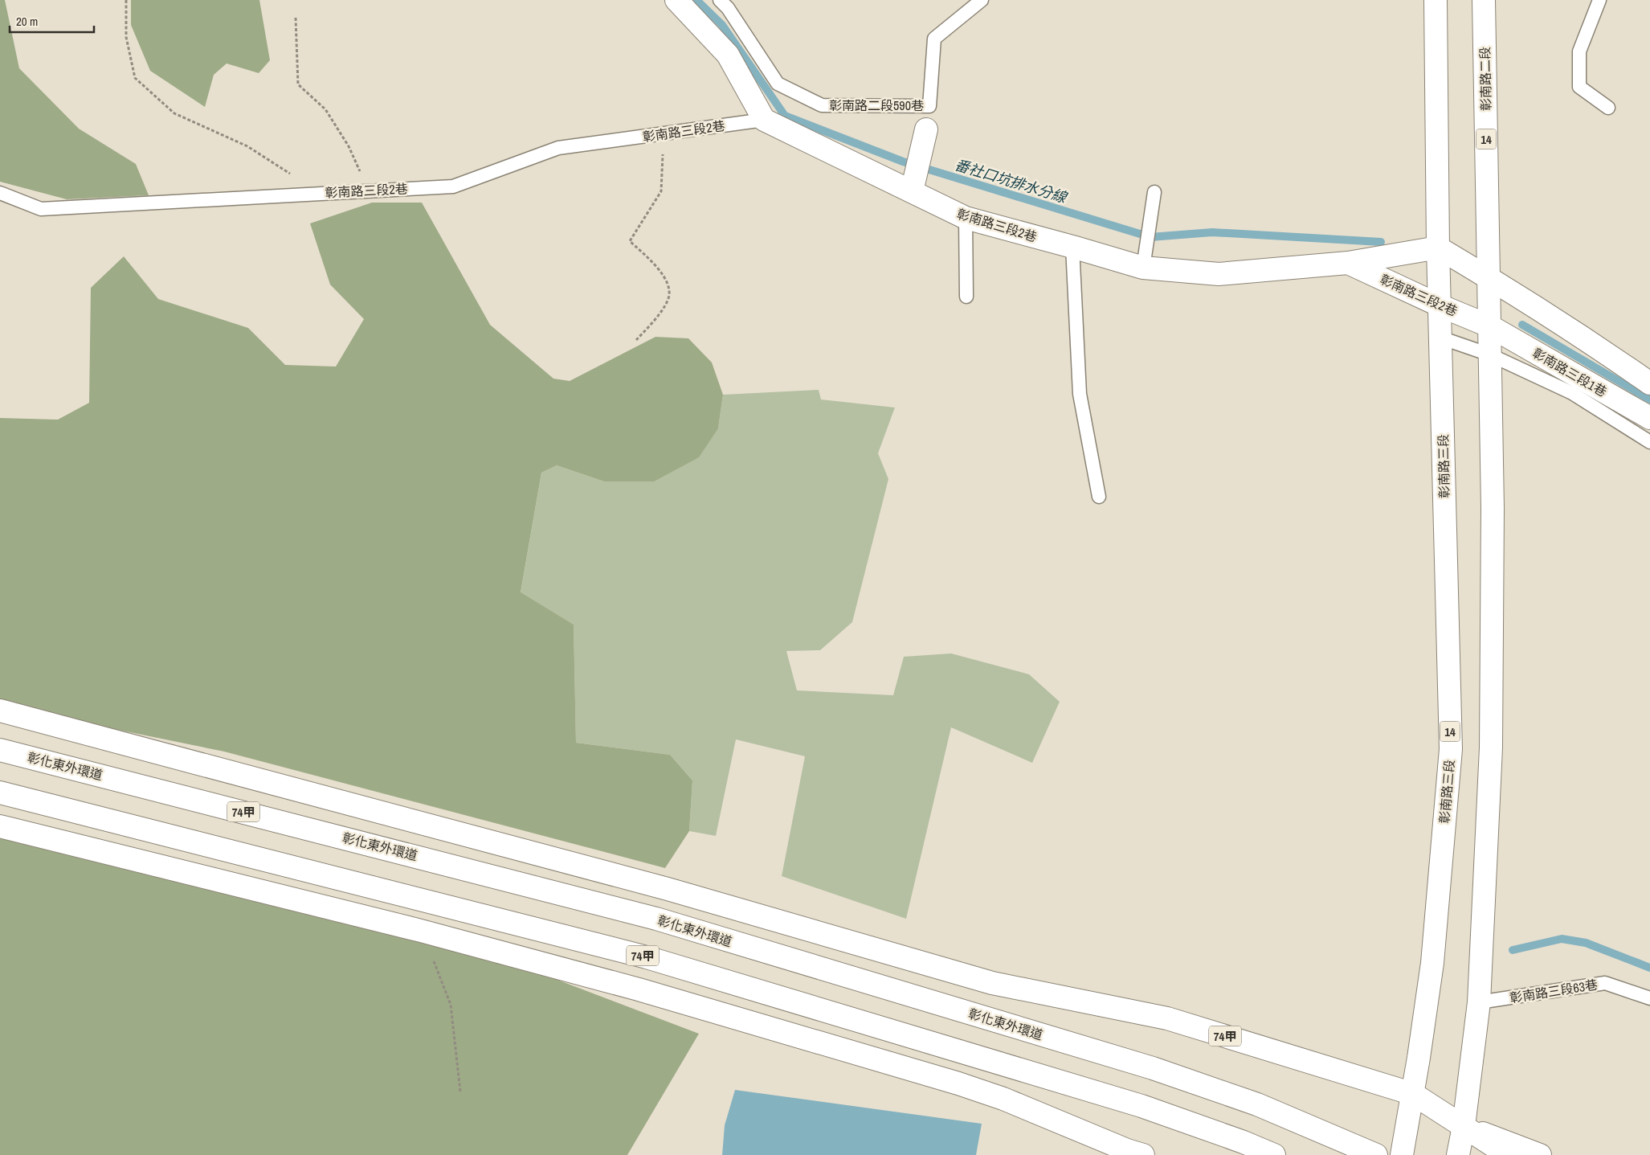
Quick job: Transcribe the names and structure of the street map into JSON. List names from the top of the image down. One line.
{"streets":{"main road":["彰南路二段","彰南路三段2巷","14","彰南路三段1巷","彰南路三段","彰化東外環道","74甲"],"lane":["彰南路二段590巷","彰南路三段63巷"]},"crossings":[["彰南路二段","14"],["彰南路三段2巷","14"],["彰南路三段2巷","彰南路三段1巷"],["彰南路三段2巷","彰南路三段"],["14","彰南路三段1巷"],["14","彰南路三段"],["14","彰南路三段63巷"],["彰南路三段","74甲"]],"water":["番社口坑排水分線"],"scale_bar":"20 m"}
